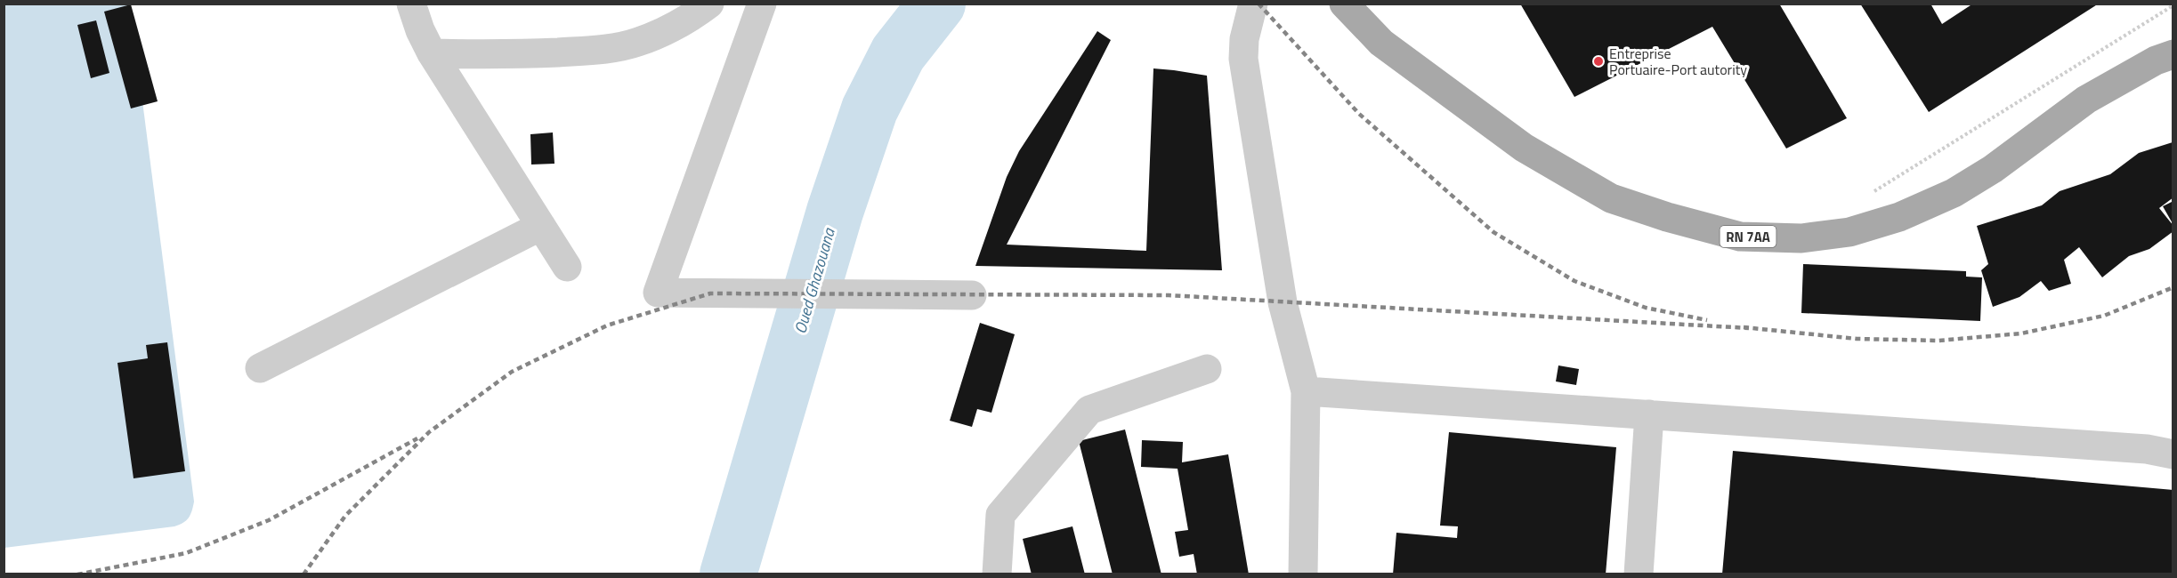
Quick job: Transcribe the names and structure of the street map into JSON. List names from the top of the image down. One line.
{"streets":{"main road":["RN 7AA"]},"water":["Oued Ghazouana"],"places":["Entreprise Portuaire-Port autority"]}
